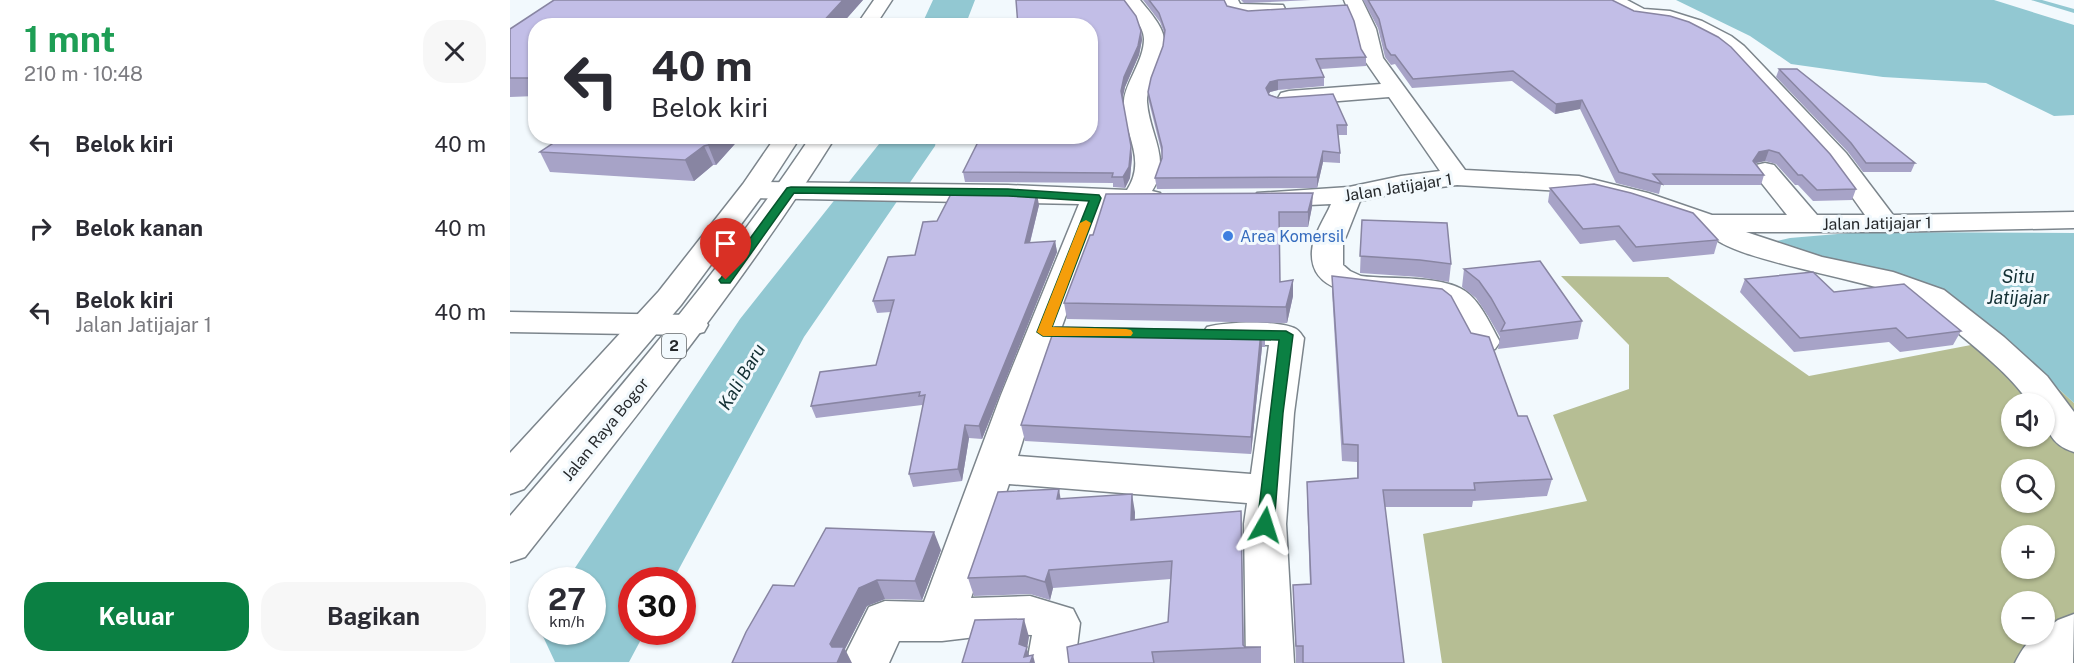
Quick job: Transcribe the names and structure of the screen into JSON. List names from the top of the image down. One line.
{"streets":{"main road":["Jalan Jatijajar 1","2","Jalan Raya Bogor"]},"water":["Situ Jatijajar","Kali Baru"],"places":["Area Komersil"],"page":{"heading":["1 mnt","210 m · 10:48"],"turn":["40 m","Belok kiri"],"list":[{"name":"Belok kiri","value":"40 m"},{"name":"Belok kanan","value":"40 m"},{"name":"Belok kiri","note":"Jalan Jatijajar 1","value":"40 m"}],"map_buttons":["+","−"],"speed":"27 km/h","limit":"30","buttons":["Keluar","Bagikan"]}}
